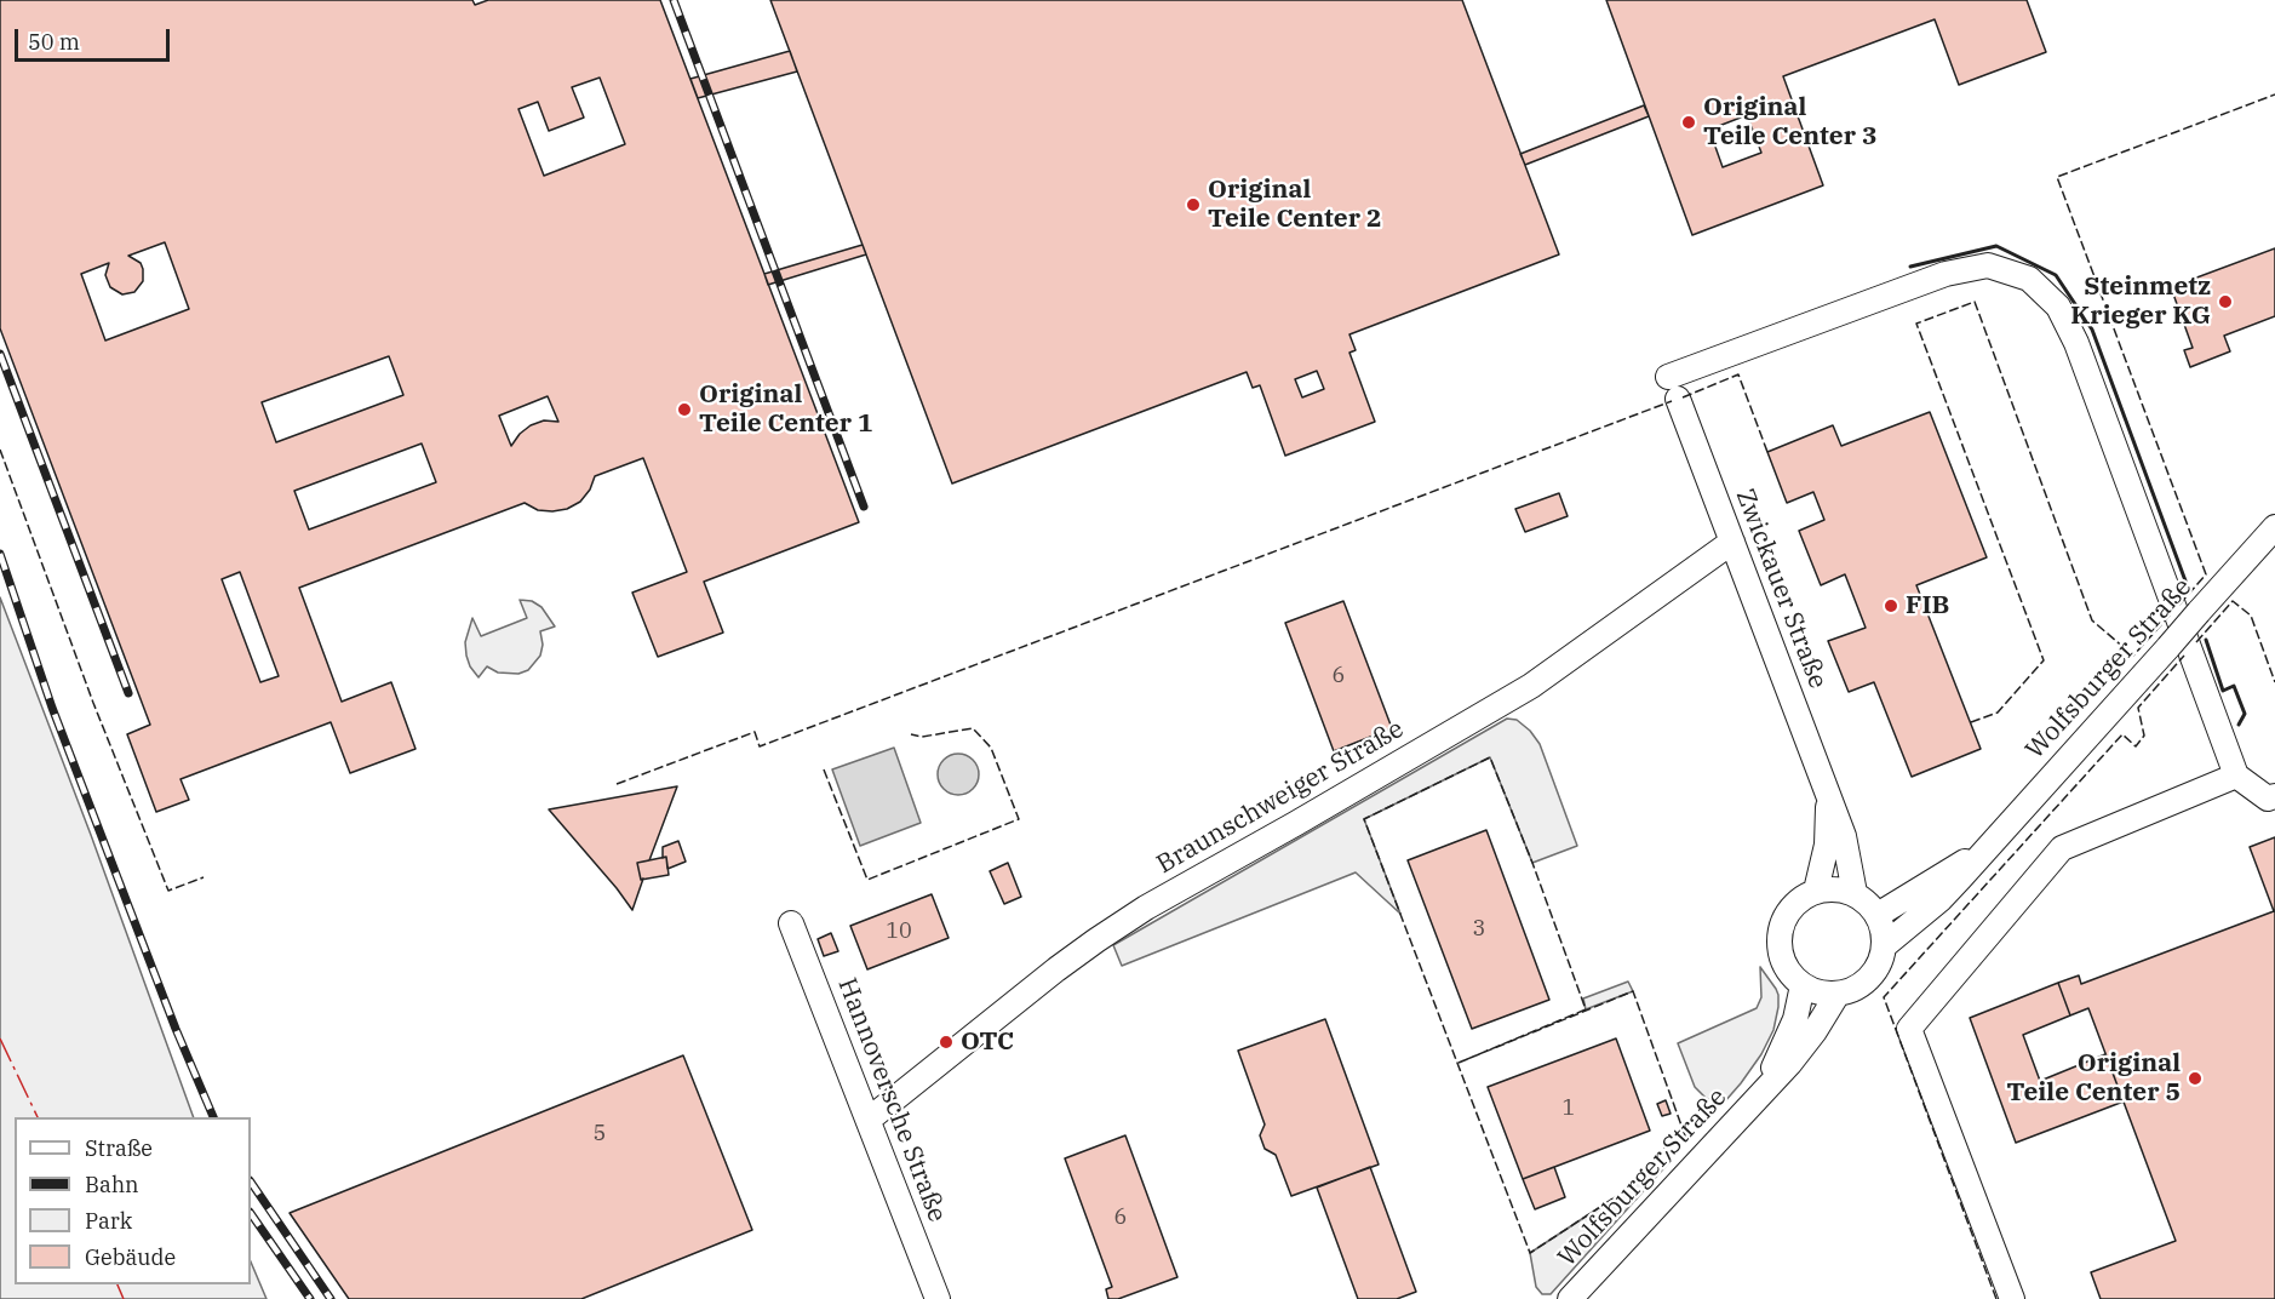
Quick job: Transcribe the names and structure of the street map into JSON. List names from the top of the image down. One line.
{"streets":{"street":["Zwickauer Straße","Wolfsburger Straße","Braunschweiger Straße","Hannoversche Straße"]},"crossings":[["Zwickauer Straße","Wolfsburger Straße"],["Zwickauer Straße","Braunschweiger Straße"],["Braunschweiger Straße","Hannoversche Straße"]],"places":["Original Teile Center 3","Original Teile Center 2","Steinmetz Krieger KG","Original Teile Center 1","FIB","OTC","Original Teile Center 5"],"house_numbers":["6","3","10","1","5","6"],"legend":["Straße","Bahn","Park","Gebäude"],"scale_bar":"50 m"}
